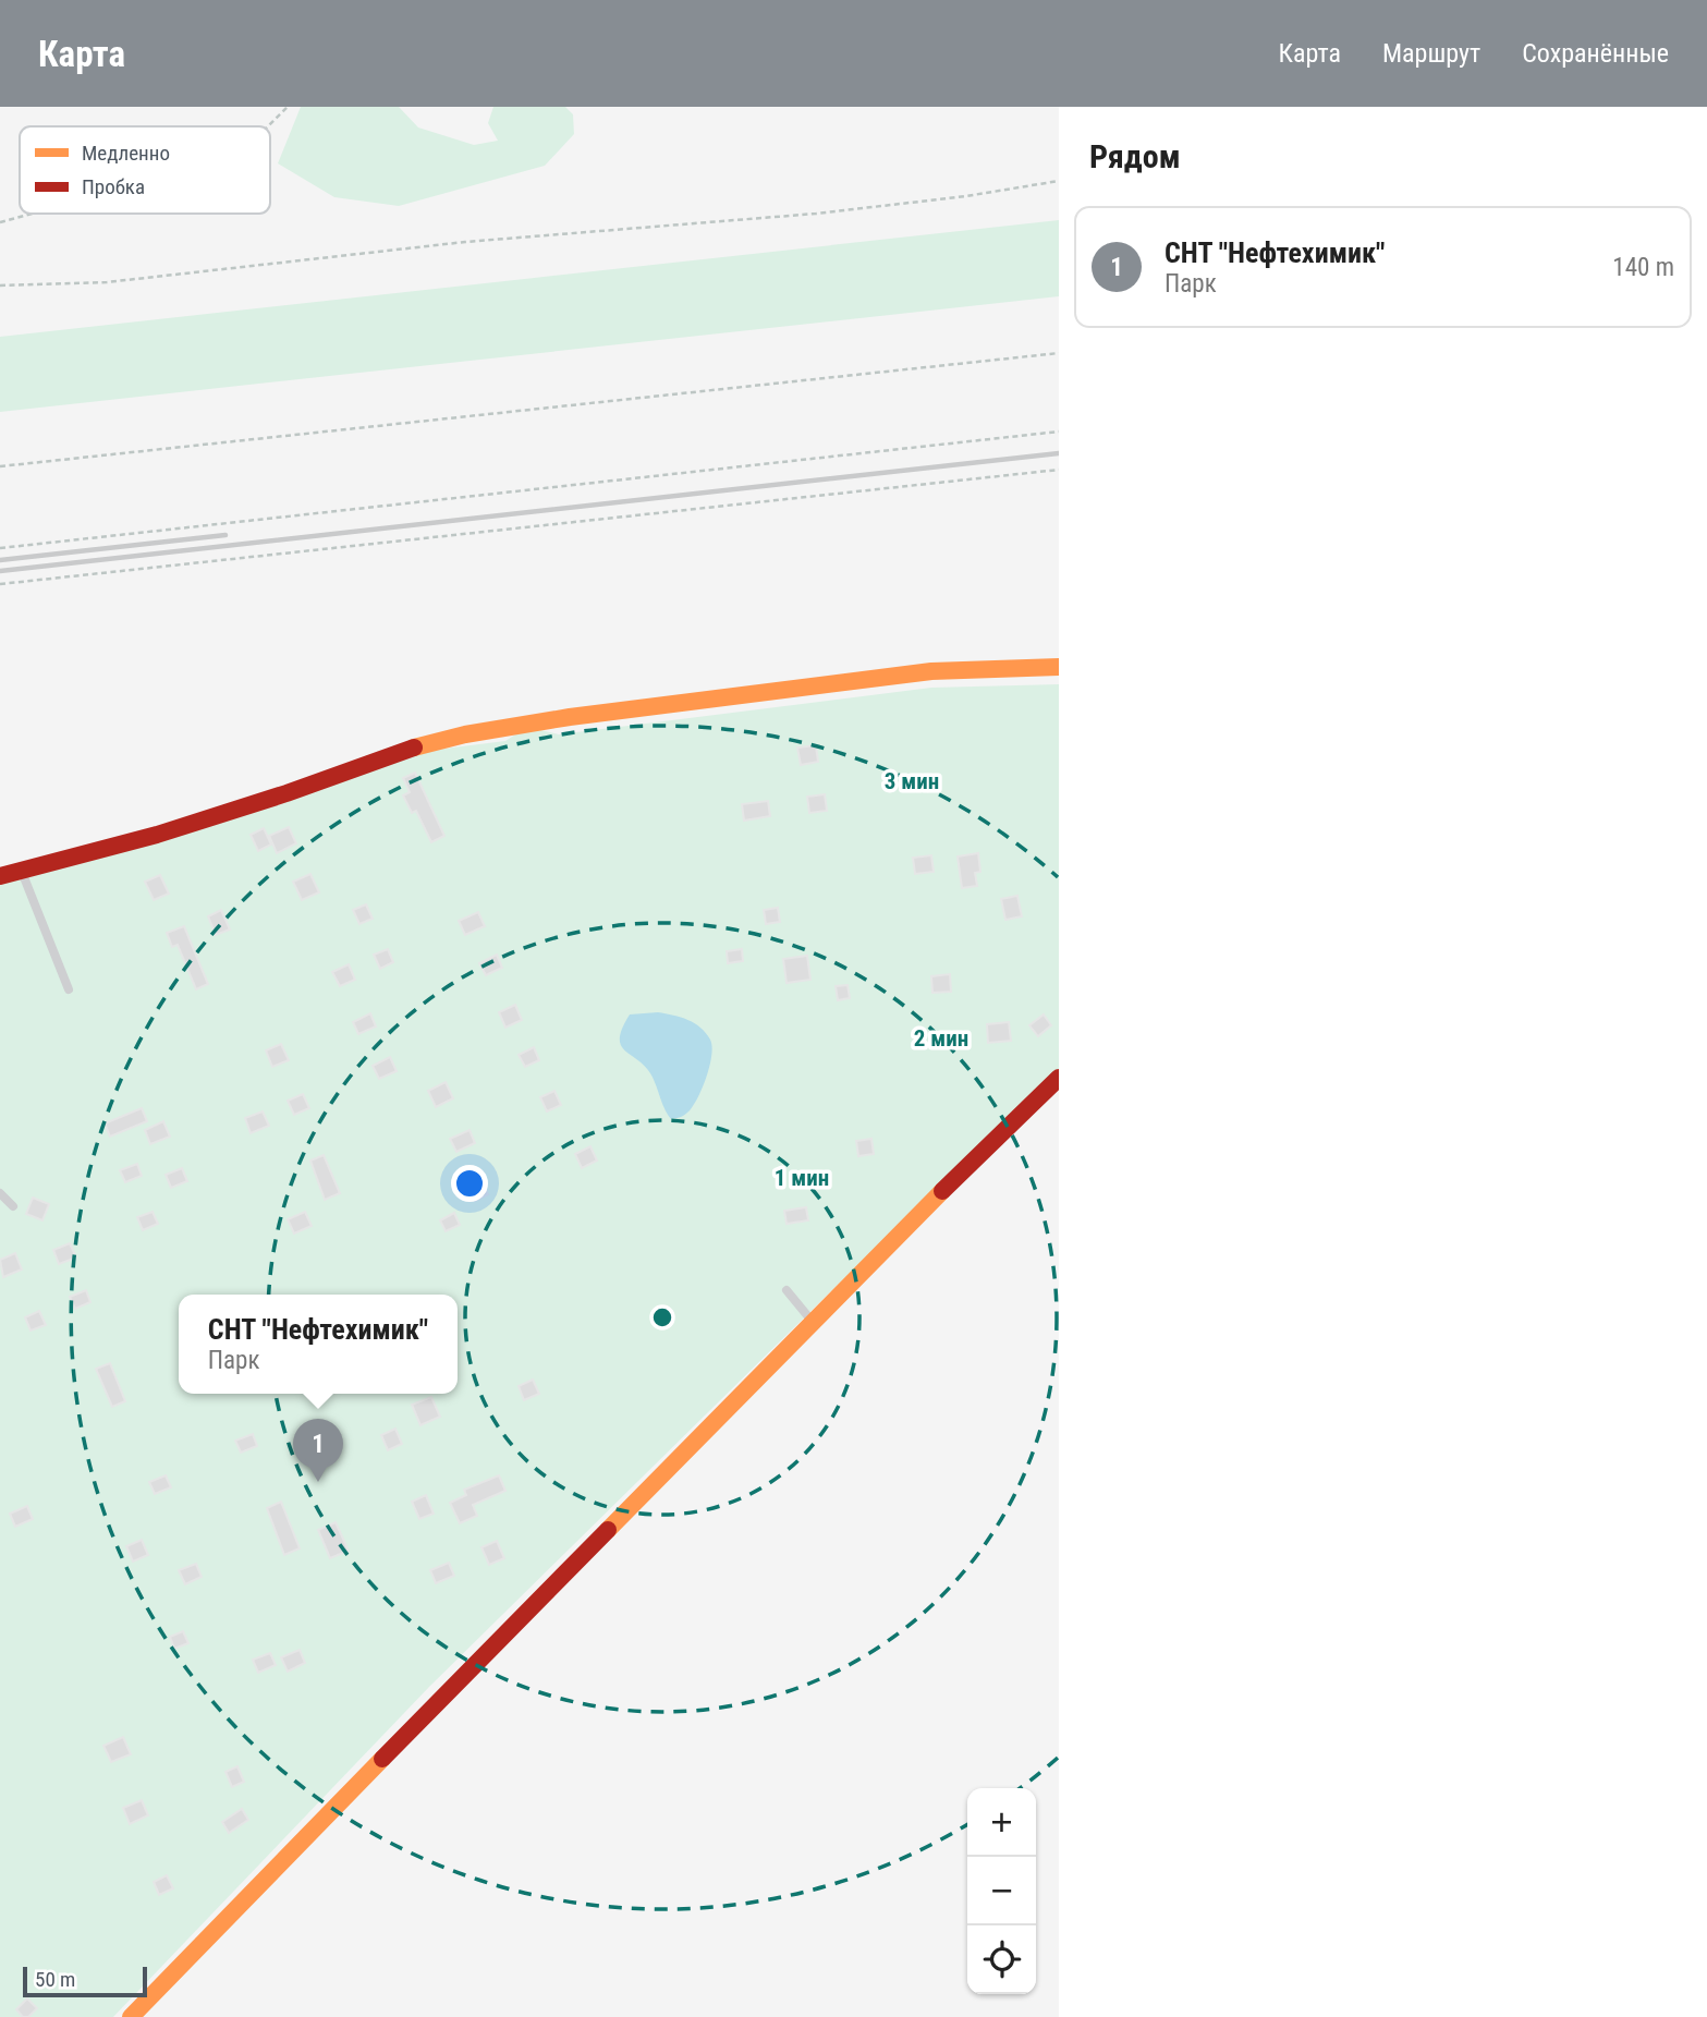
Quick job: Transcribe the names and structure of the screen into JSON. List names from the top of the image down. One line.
{"legend":["Медленно","Пробка"],"scale_bar":"50 m","page":{"header":"Карта","nav":["Карта","Маршрут","Сохранённые"],"heading":"Рядом","list":[{"mark":"1","name":"СНТ \"Нефтехимик\"","note":"Парк","value":"140 m"}],"popup":["СНТ \"Нефтехимик\"","Парк"],"pins":"1","map_buttons":["+","−"],"scale":"50 m"},"rings":["3 мин","2 мин","1 мин"]}
